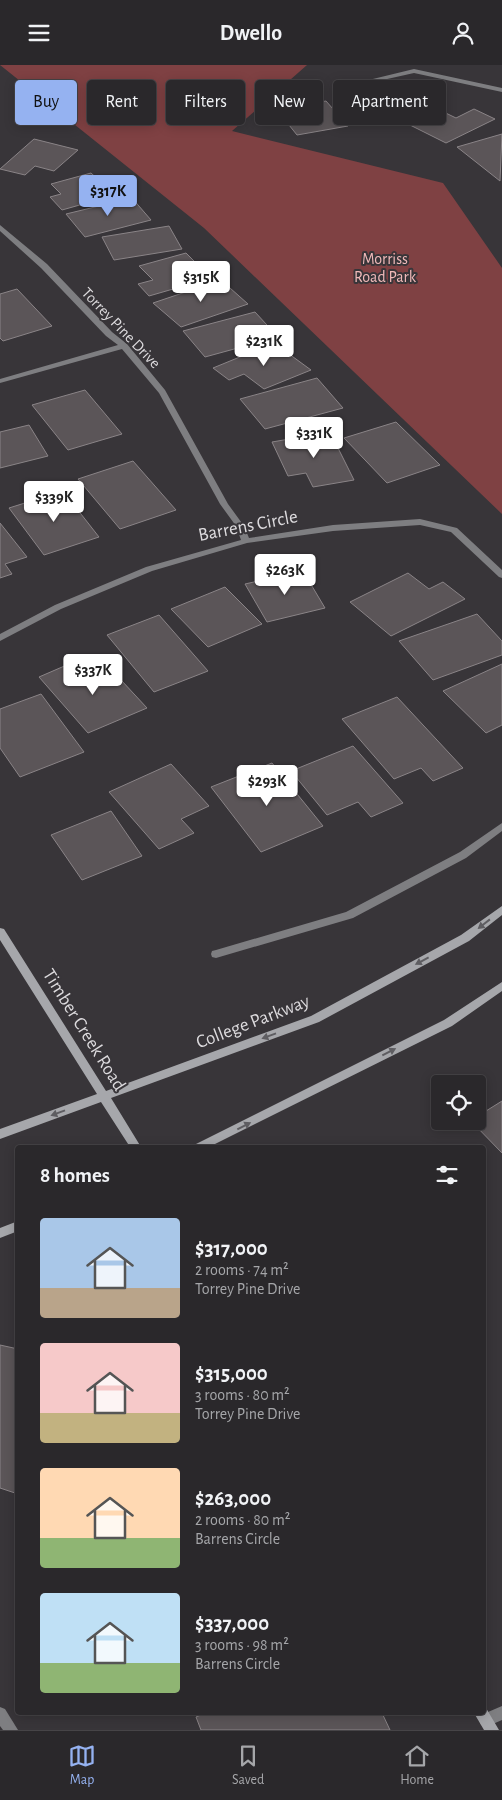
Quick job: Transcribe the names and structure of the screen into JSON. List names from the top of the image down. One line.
{"streets":{"main road":["College Parkway","Timber Creek Road"],"street":["Torrey Pine Drive","Barrens Circle"]},"crossings":[["Torrey Pine Drive","Barrens Circle"],["College Parkway","Timber Creek Road"]],"parks":["Morriss Road Park"],"page":{"header":"Dwello","chip":["Buy","Rent","Filters","New","Apartment"],"price":["$317K","$315K","$231K","$331K","$339K","$263K","$337K","$293K"],"heading":"8 homes","list":[{"name":"$317,000","note":"2 rooms · 74 m² · Torrey Pine Drive"},{"name":"$315,000","note":"3 rooms · 80 m² · Torrey Pine Drive"},{"name":"$263,000","note":"2 rooms · 80 m² · Barrens Circle"},{"name":"$337,000","note":"3 rooms · 98 m² · Barrens Circle"}],"tabs":["Map","Saved","Home"]}}
